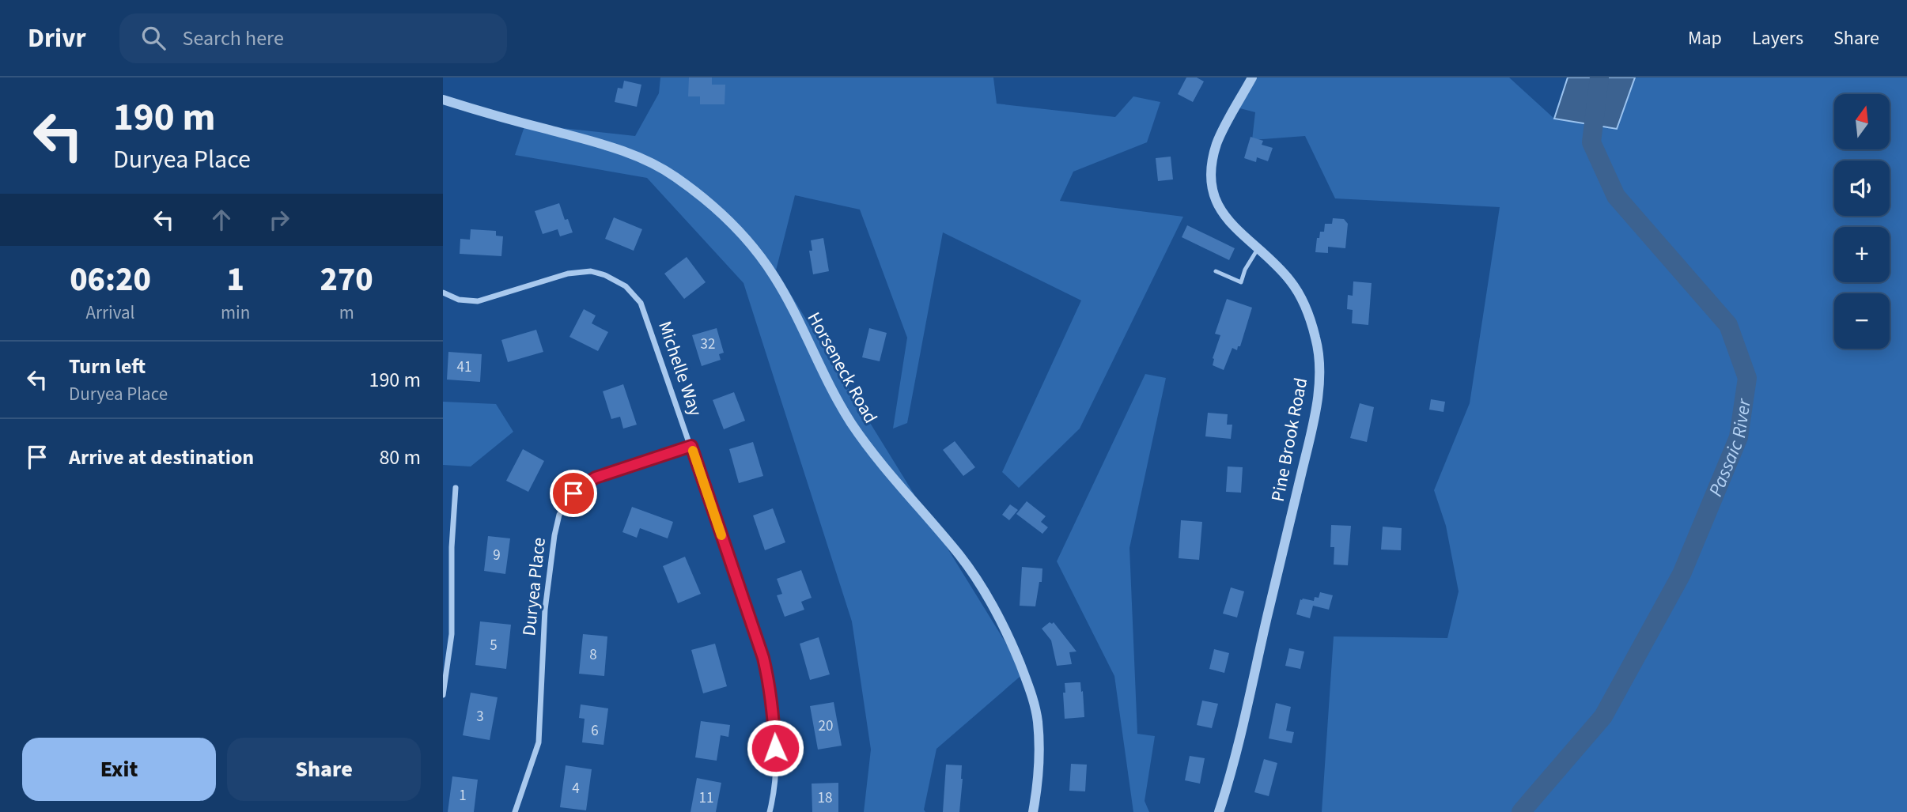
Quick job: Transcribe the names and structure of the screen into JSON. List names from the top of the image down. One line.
{"streets":{"street":["Horseneck Road","Michelle Way","Pine Brook Road","Duryea Place"]},"crossings":[["Michelle Way","Duryea Place"]],"water":["Passaic River"],"house_numbers":["32","41","9","5","8","3","20","6","4","1","11","18"],"north":"top","page":{"header":"Drivr","search":"Search here","nav":["Map","Layers","Share"],"turn":["190 m","Duryea Place"],"map_buttons":["+","−"],"eta":["06:20","Arrival","1","min","270","m"],"list":[{"name":"Turn left","note":"Duryea Place","value":"190 m"},{"name":"Arrive at destination","value":"80 m"}],"buttons":["Exit","Share"]}}
